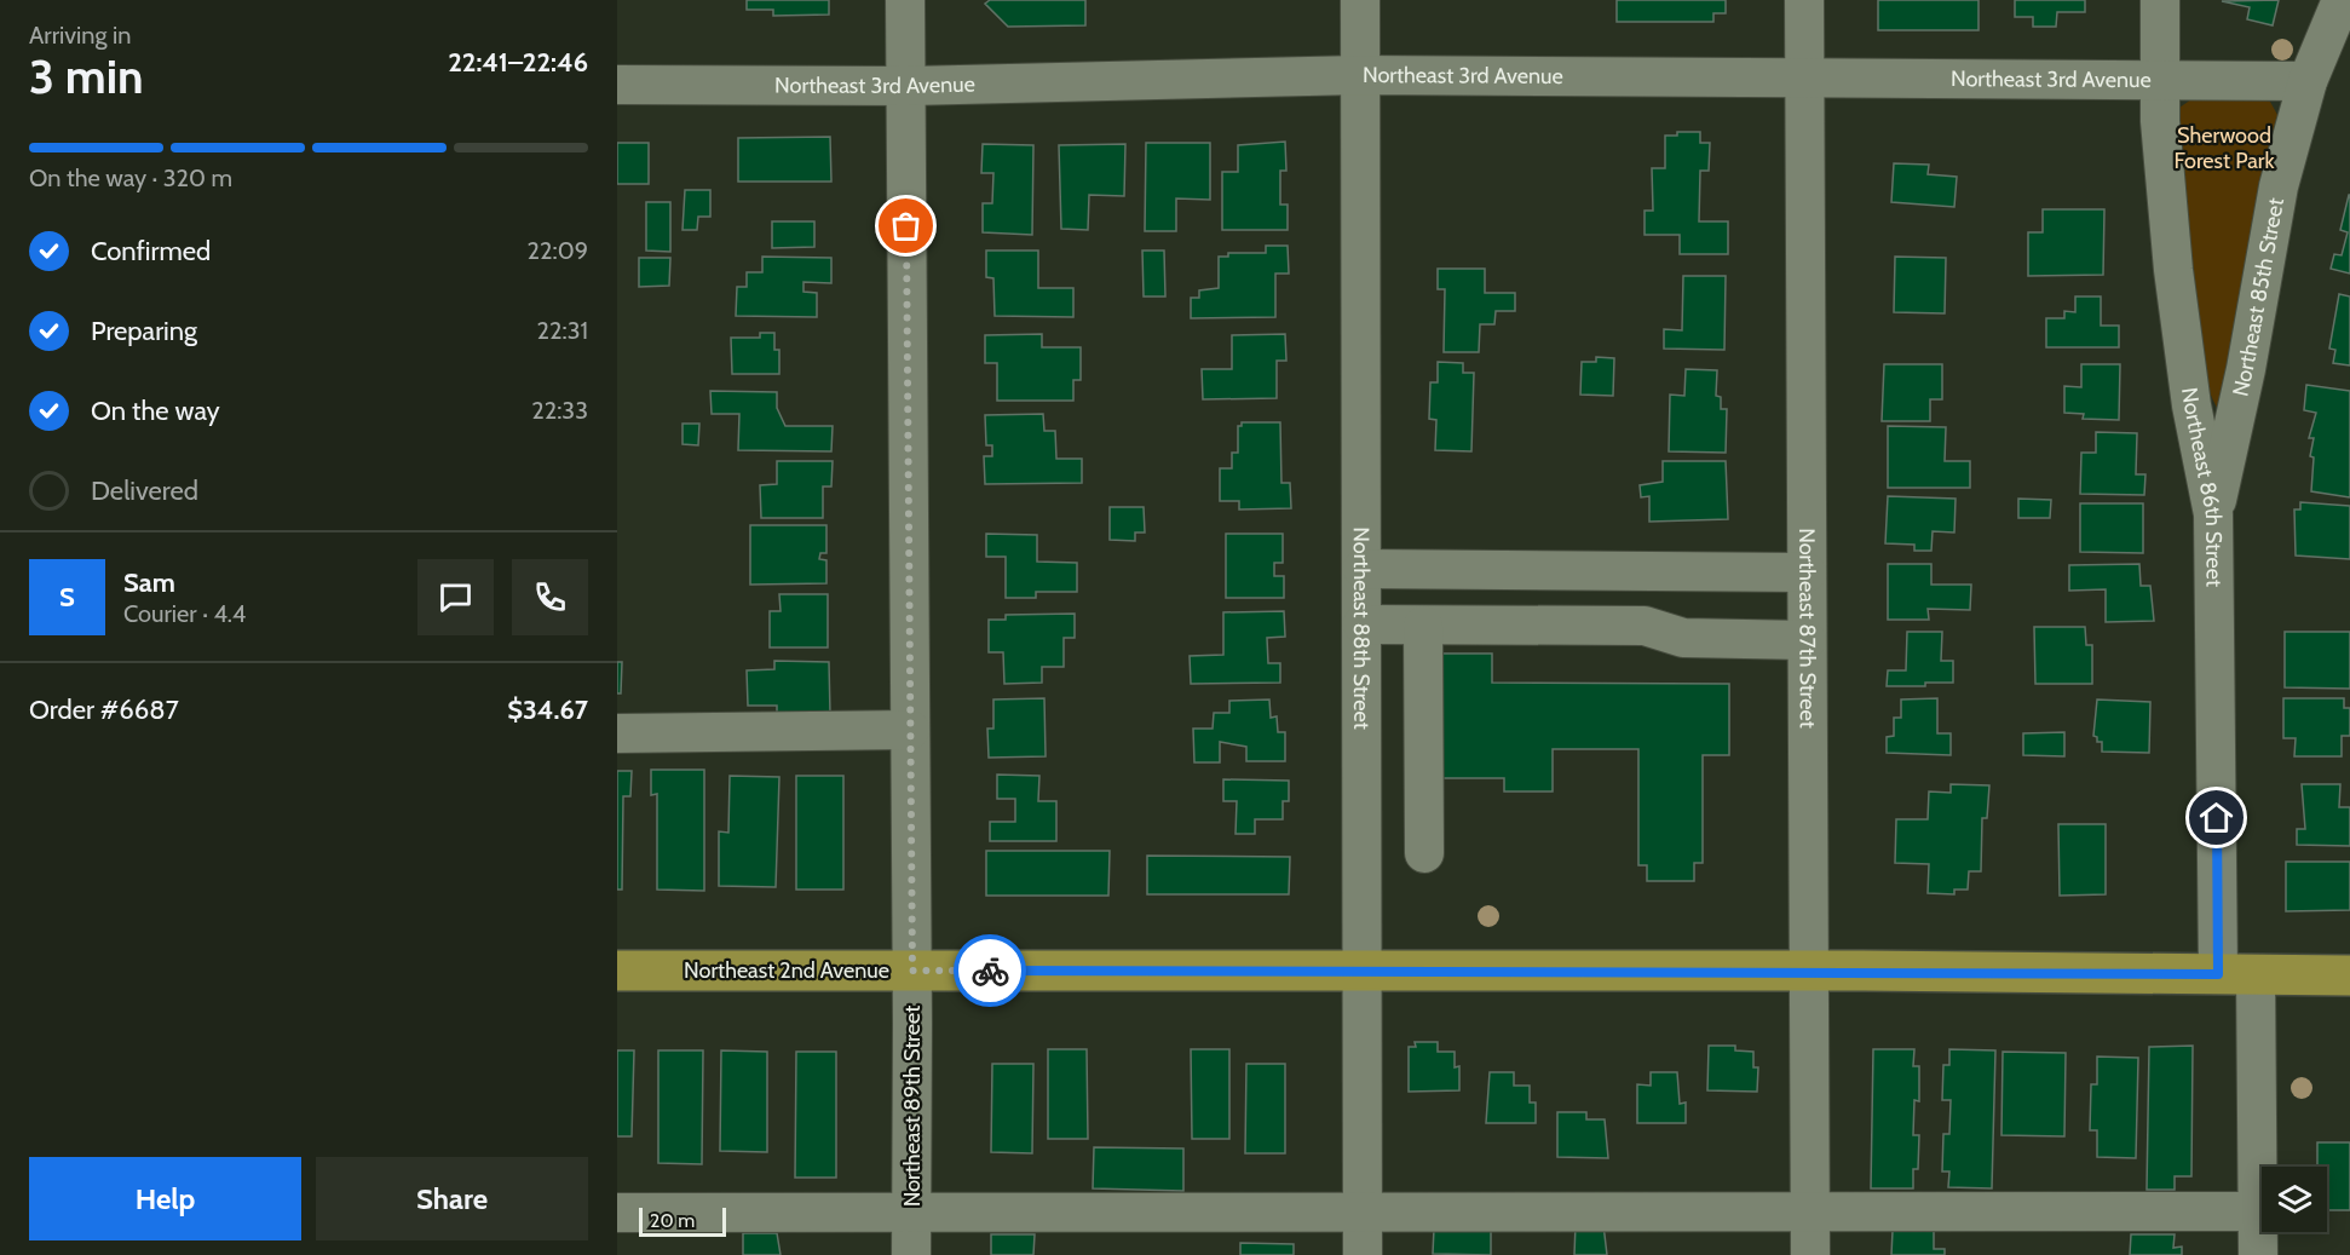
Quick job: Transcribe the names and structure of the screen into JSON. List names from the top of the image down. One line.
{"streets":{"main road":["Northeast 2nd Avenue"],"street":["Northeast 3rd Avenue","Northeast 85th Street","Northeast 86th Street","Northeast 88th Street","Northeast 87th Street","Northeast 89th Street"]},"crossings":[["Northeast 3rd Avenue","Northeast 85th Street"],["Northeast 3rd Avenue","Northeast 86th Street"],["Northeast 3rd Avenue","Northeast 88th Street"],["Northeast 3rd Avenue","Northeast 87th Street"],["Northeast 3rd Avenue","Northeast 89th Street"],["Northeast 85th Street","Northeast 86th Street"],["Northeast 86th Street","Northeast 2nd Avenue"],["Northeast 88th Street","Northeast 2nd Avenue"],["Northeast 87th Street","Northeast 2nd Avenue"],["Northeast 2nd Avenue","Northeast 89th Street"]],"parks":["Sherwood Forest Park"],"scale_bar":"20 m","page":{"heading":["3 min","Arriving in","22:41–22:46"],"panel":["Sam","Courier · 4.4","Order #6687","$34.67"],"bar":"On the way · 320 m","list":[["Confirmed","22:09"],["Preparing","22:31"],["On the way","22:33"],"Delivered"],"round":"S","buttons":["Help","Share"],"scale":"20 m"}}
